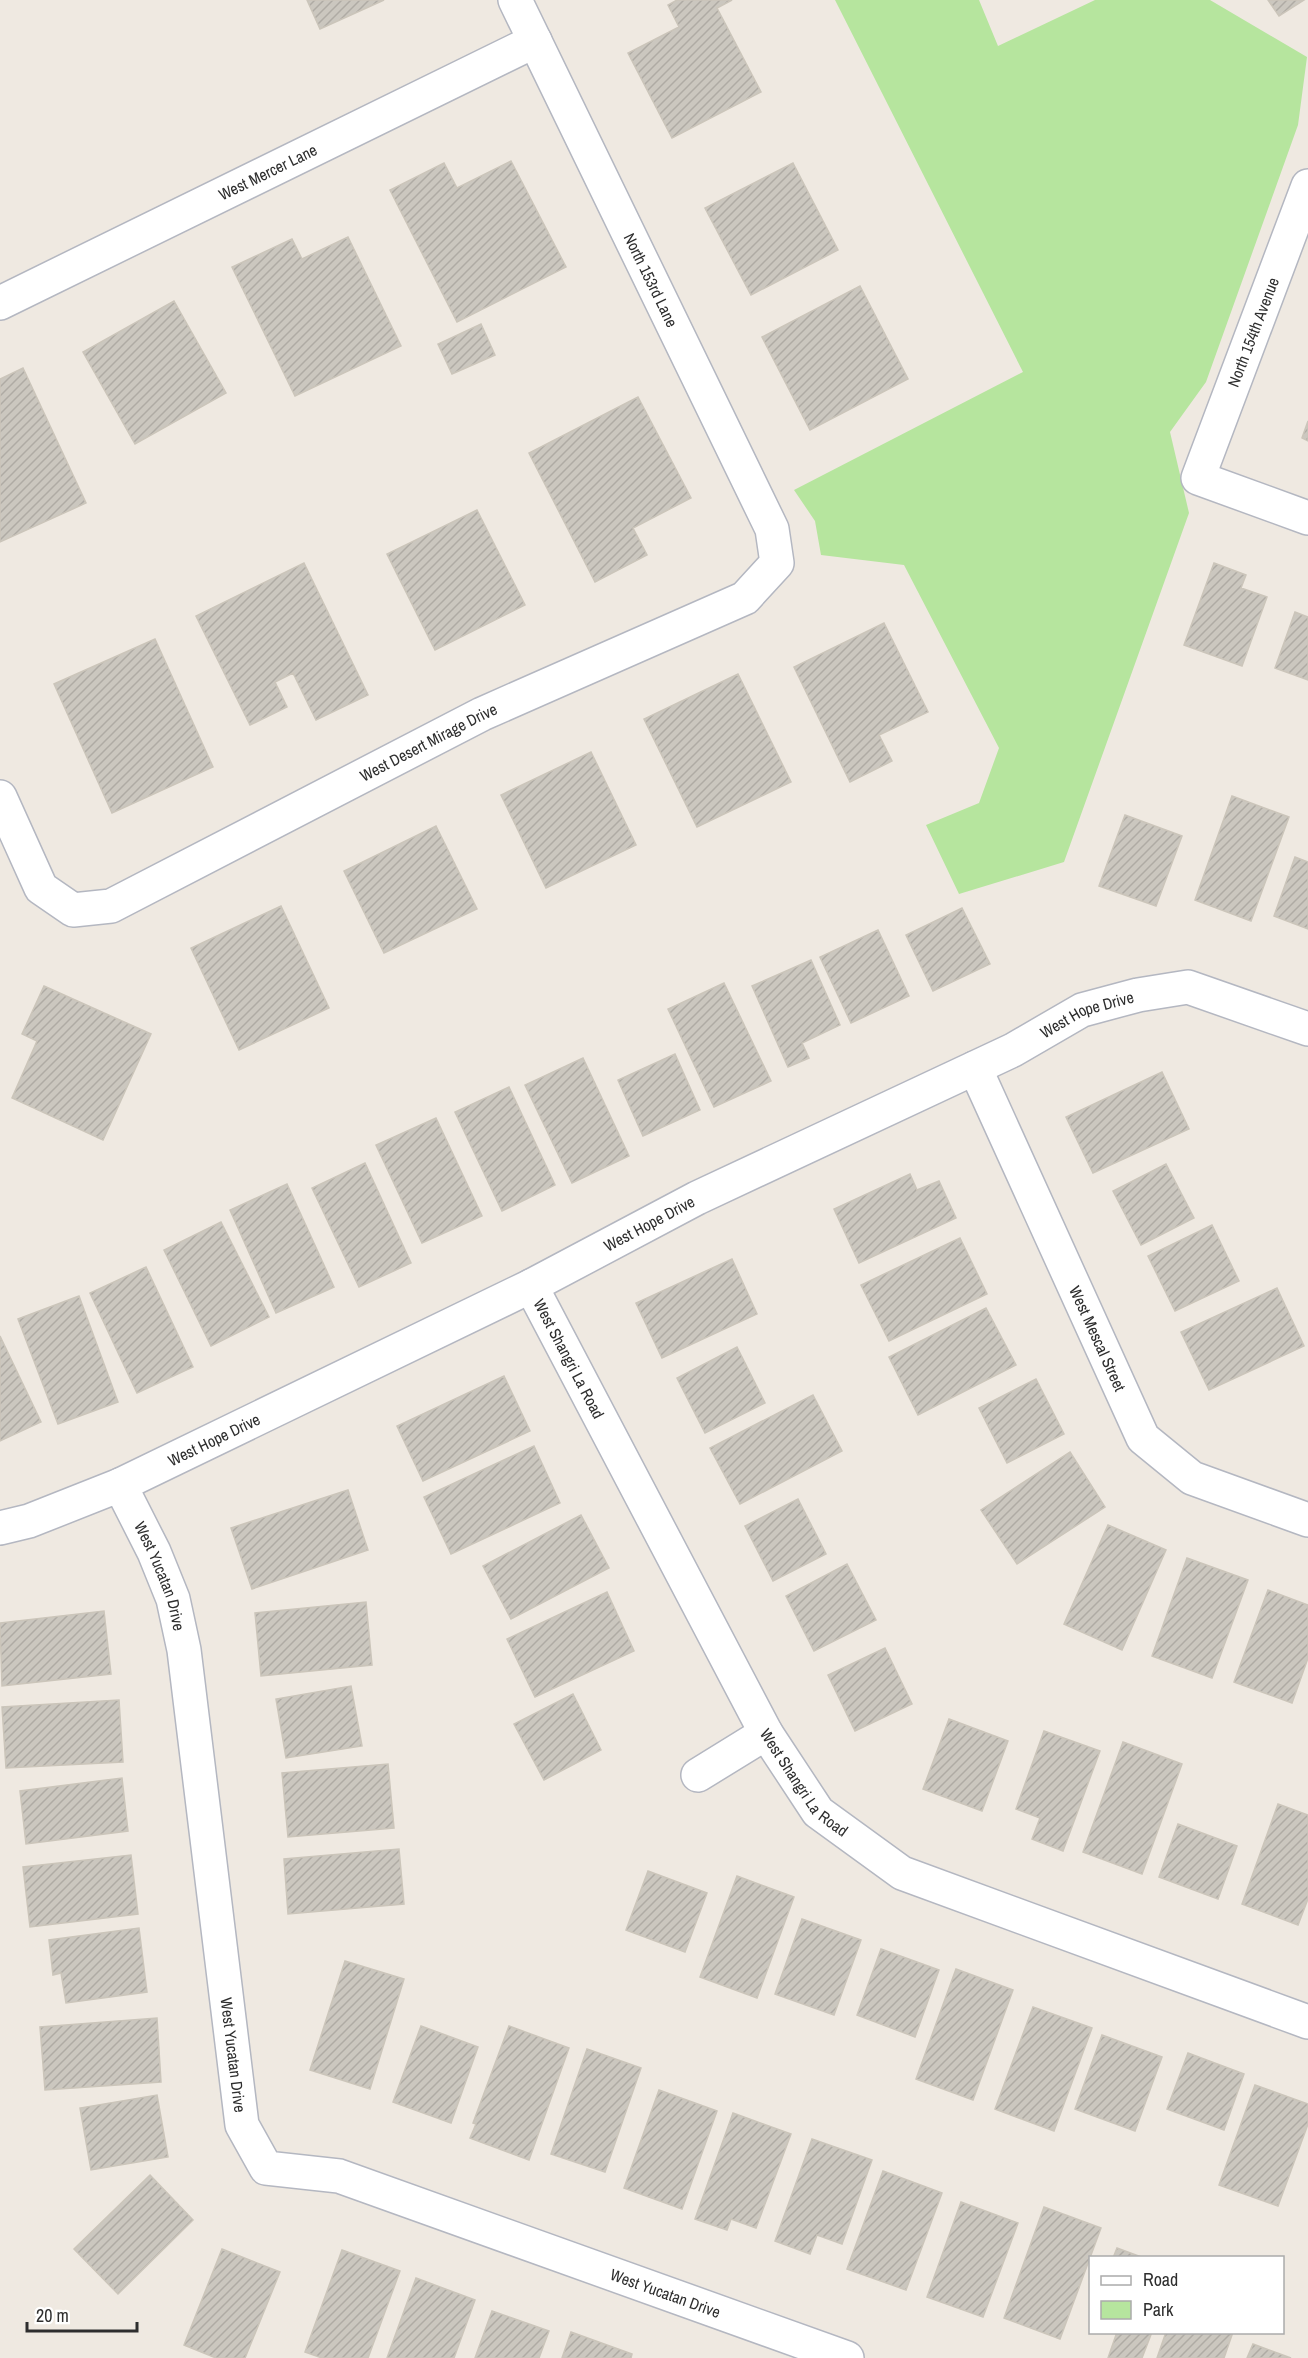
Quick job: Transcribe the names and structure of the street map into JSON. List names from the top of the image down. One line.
{"streets":{"street":["West Mercer Lane","North 153rd Lane","North 154th Avenue","West Desert Mirage Drive","West Hope Drive","West Mescal Street","West Shangri La Road","West Yucatan Drive"]},"crossings":[["West Mercer Lane","North 153rd Lane"],["North 153rd Lane","West Desert Mirage Drive"],["West Hope Drive","West Mescal Street"],["West Hope Drive","West Shangri La Road"],["West Hope Drive","West Yucatan Drive"]],"legend":["Road","Park"],"scale_bar":"20 m"}
